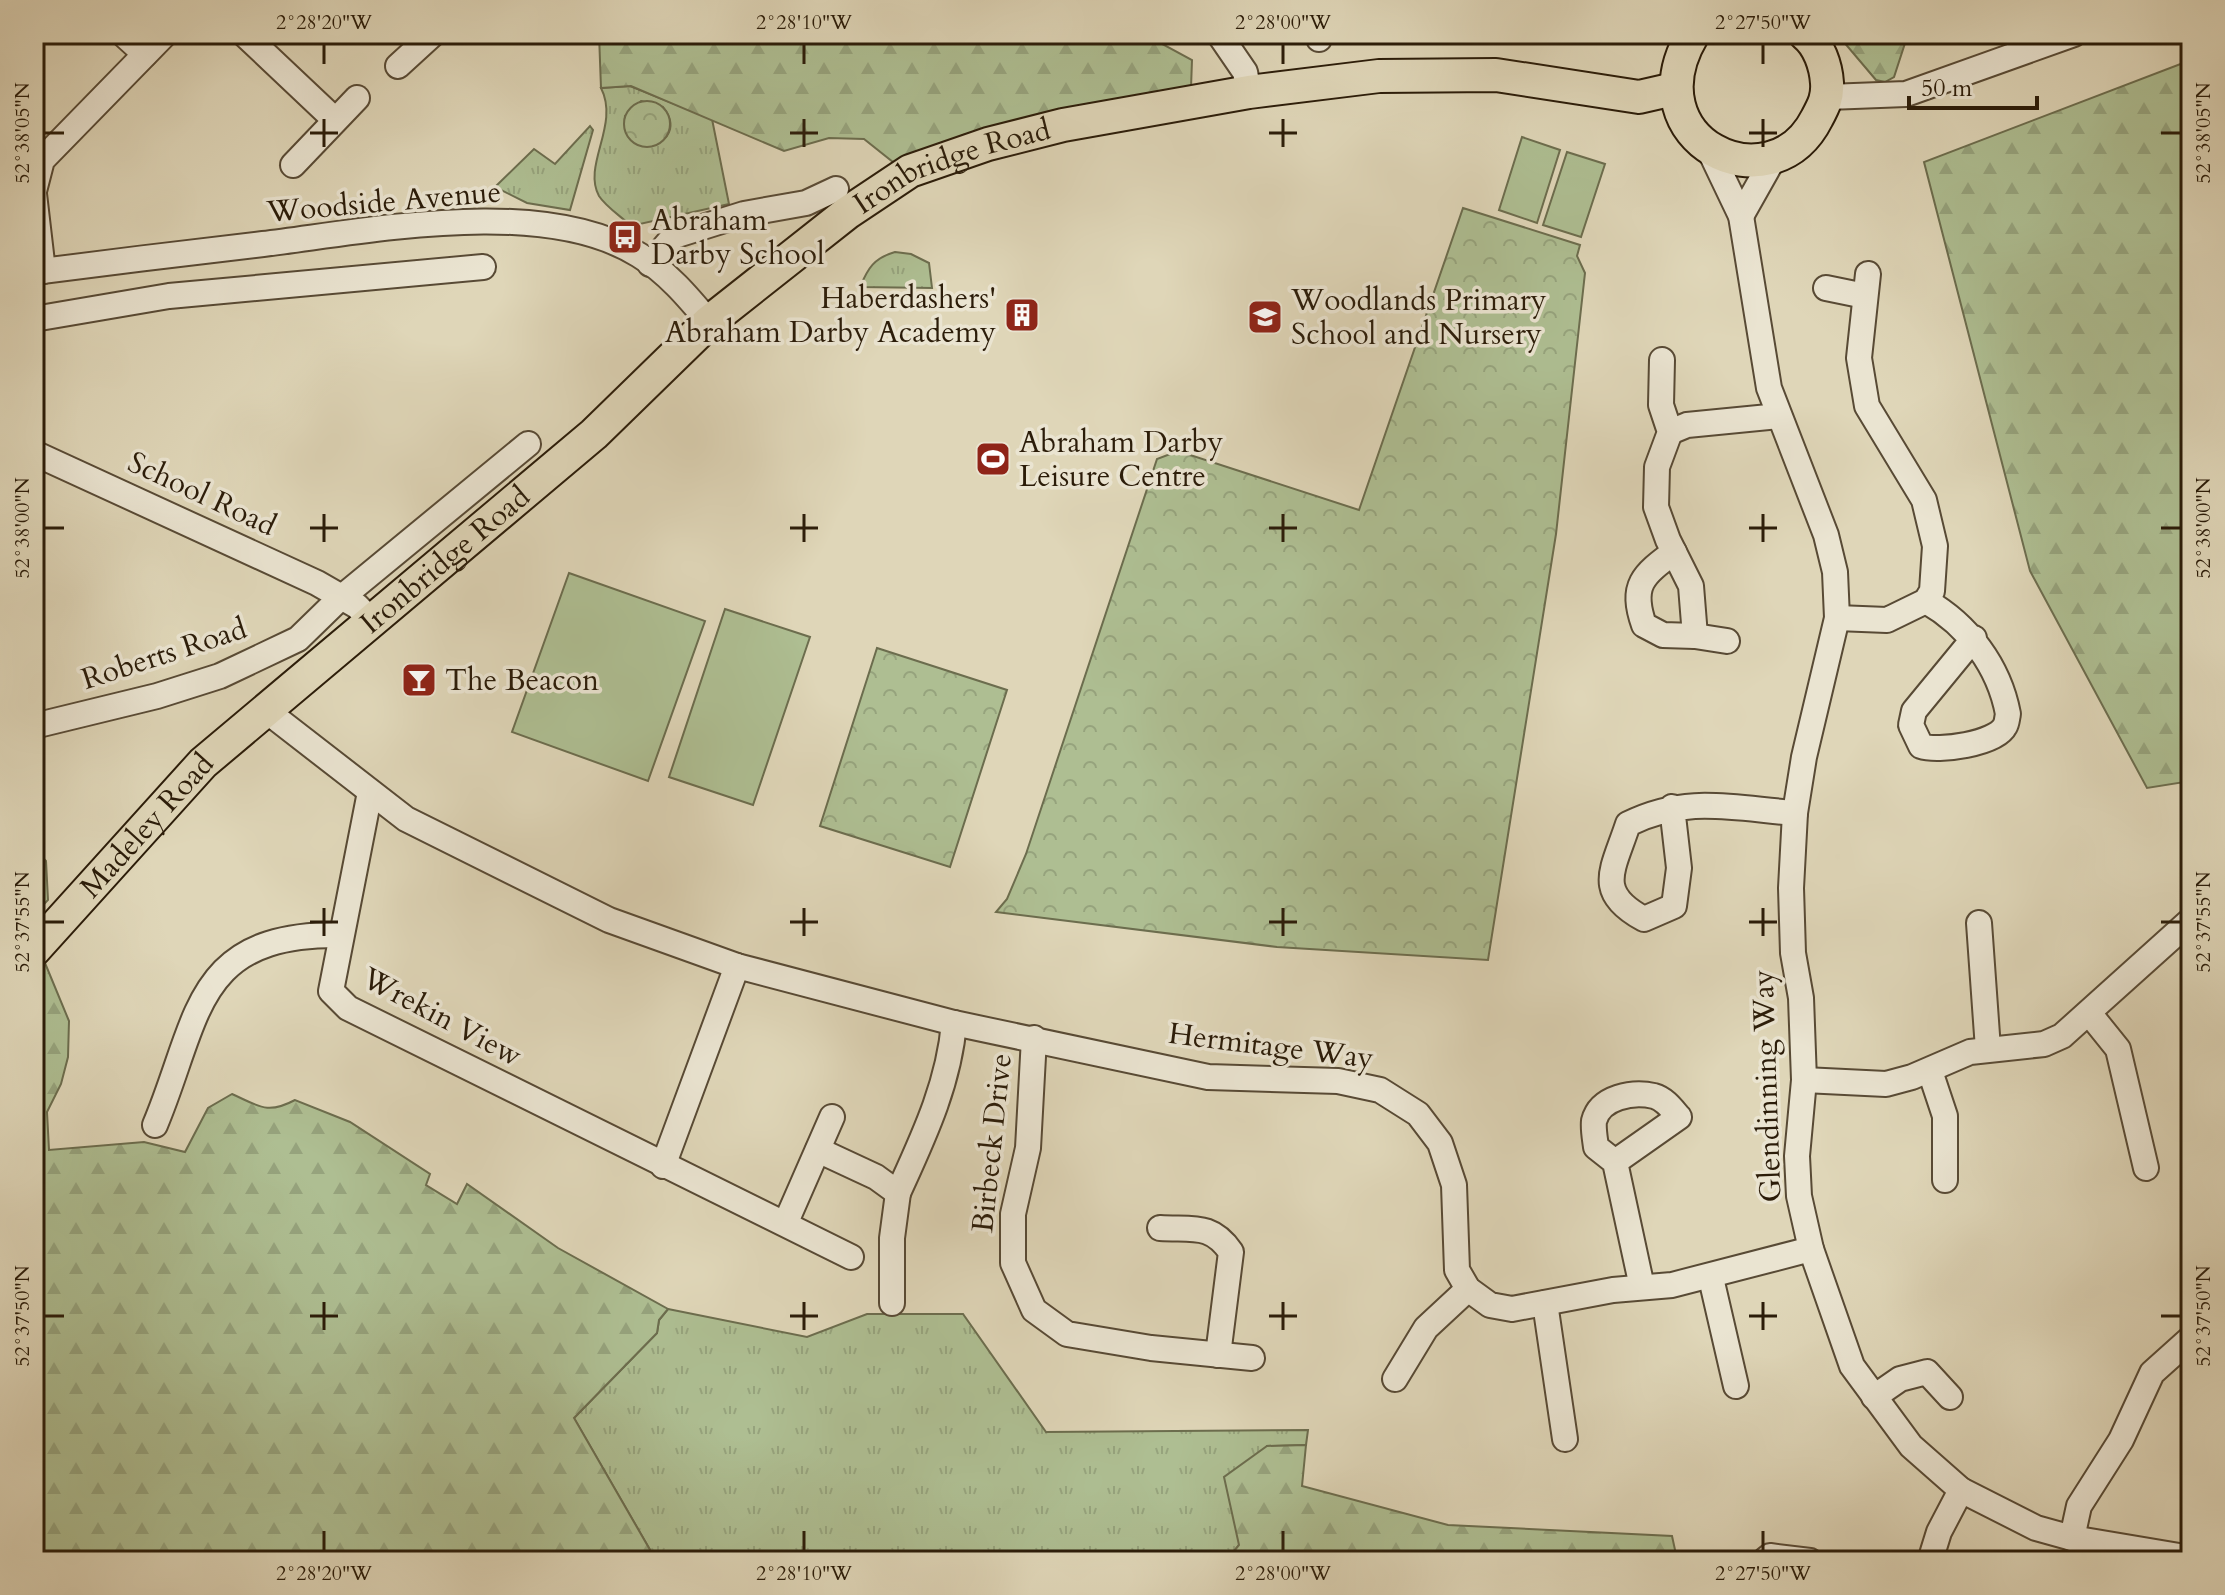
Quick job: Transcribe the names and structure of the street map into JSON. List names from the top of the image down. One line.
{"streets":{"main road":["Ironbridge Road","Madeley Road"],"street":["Woodside Avenue","School Road","Roberts Road","Wrekin View","Hermitage Way","Glendinning Way","Birbeck Drive"]},"crossings":[["Ironbridge Road","Woodside Avenue"],["Ironbridge Road","School Road"],["Ironbridge Road","Madeley Road"],["School Road","Roberts Road"],["Hermitage Way","Birbeck Drive"]],"places":{"bus stop":["Abraham Darby School"],"building":["Haberdashers' Abraham Darby Academy"],"school or university":["Woodlands Primary School and Nursery"],"sports":["Abraham Darby Leisure Centre"],"bar":["The Beacon"]},"scale_bar":"50 m","coordinates":["2°28'20\"W","2°28'10\"W","2°28'00\"W","2°27'50\"W","52°38'05\"N","52°38'00\"N","52°37'55\"N","52°37'50\"N"]}
